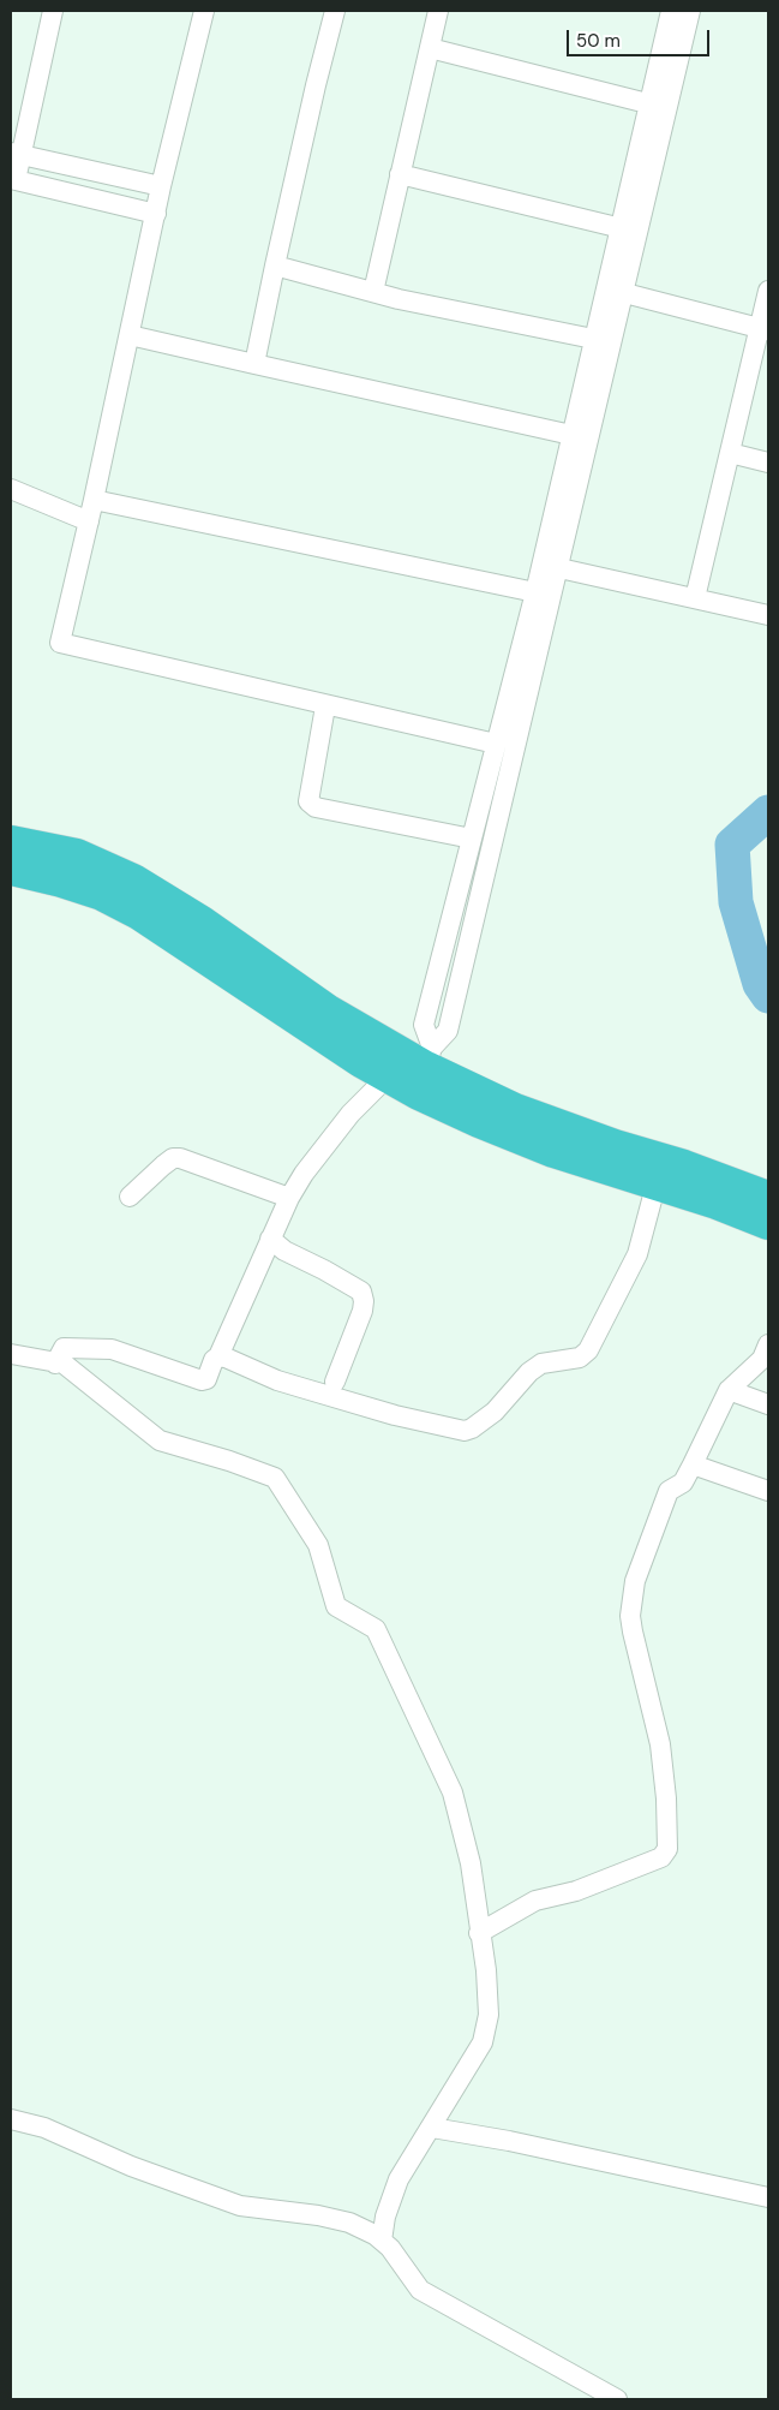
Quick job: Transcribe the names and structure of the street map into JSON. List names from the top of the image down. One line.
{"scale_bar":"50 m"}
